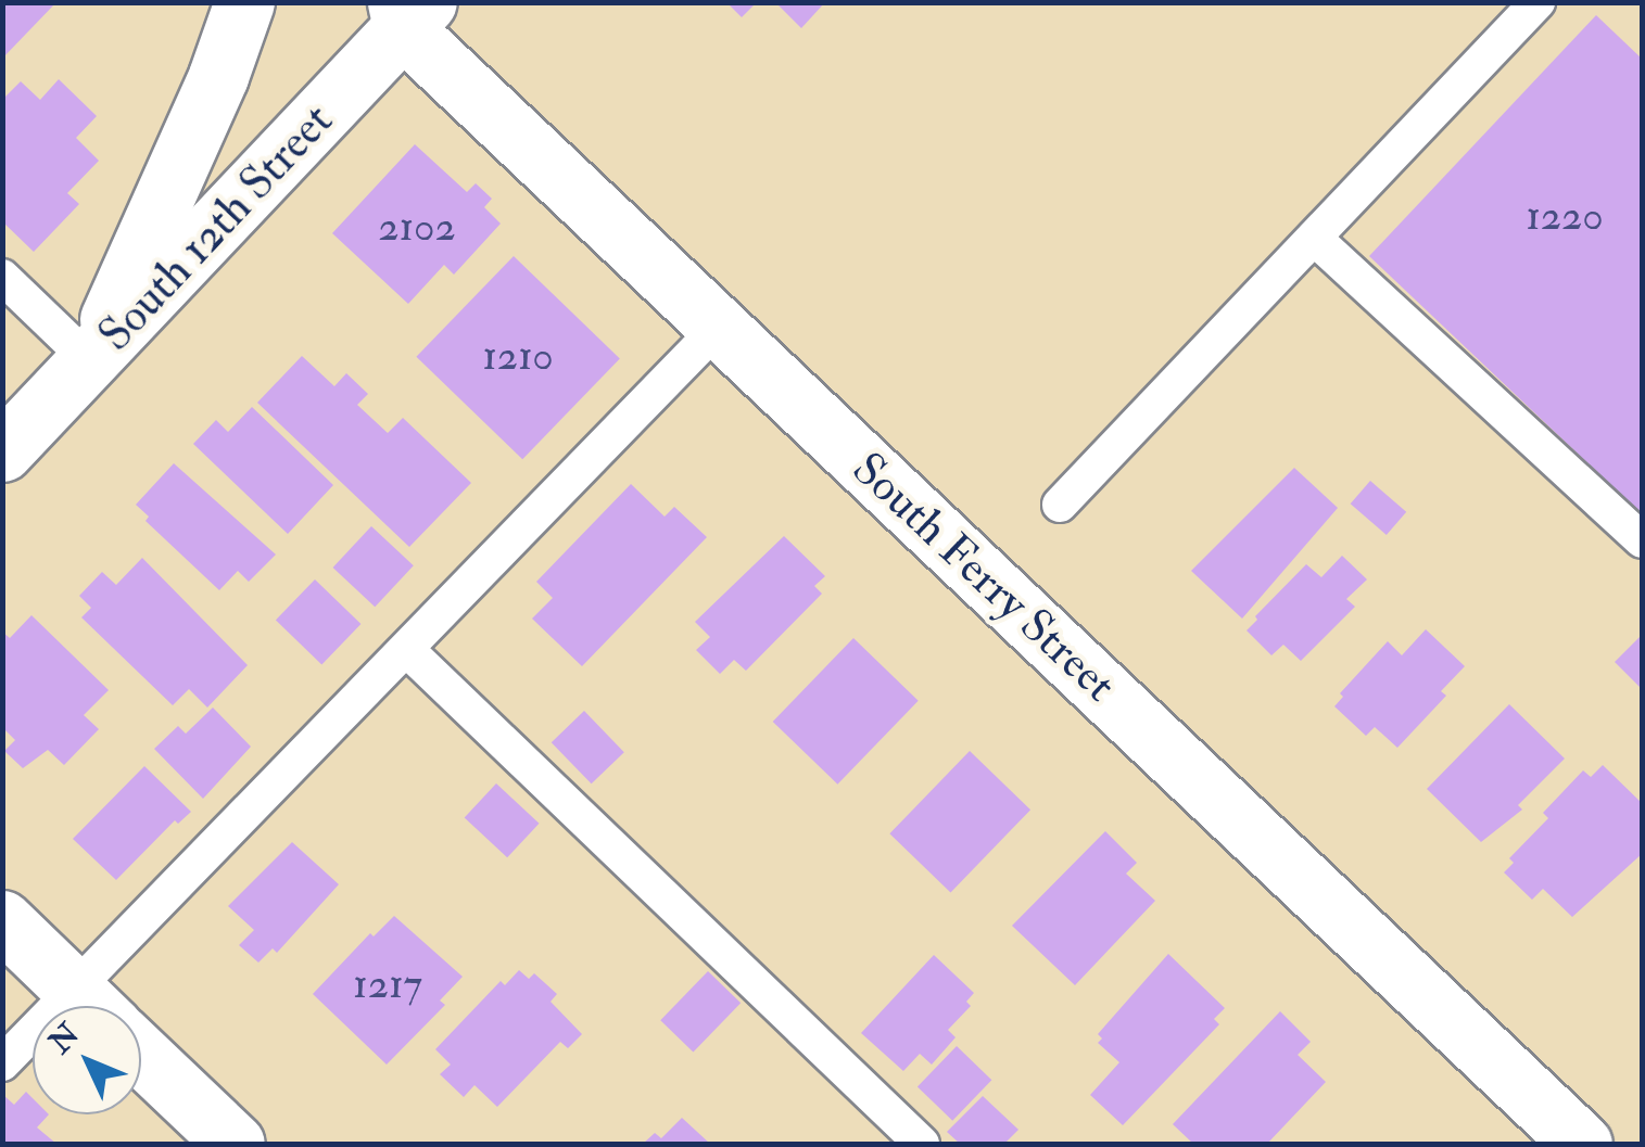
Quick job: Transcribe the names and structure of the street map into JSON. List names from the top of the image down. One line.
{"streets":{"street":["South 12th Street","South Ferry Street"]},"crossings":[["South 12th Street","South Ferry Street"]],"house_numbers":["1220","2102","1210","1217"],"north":"top left"}
